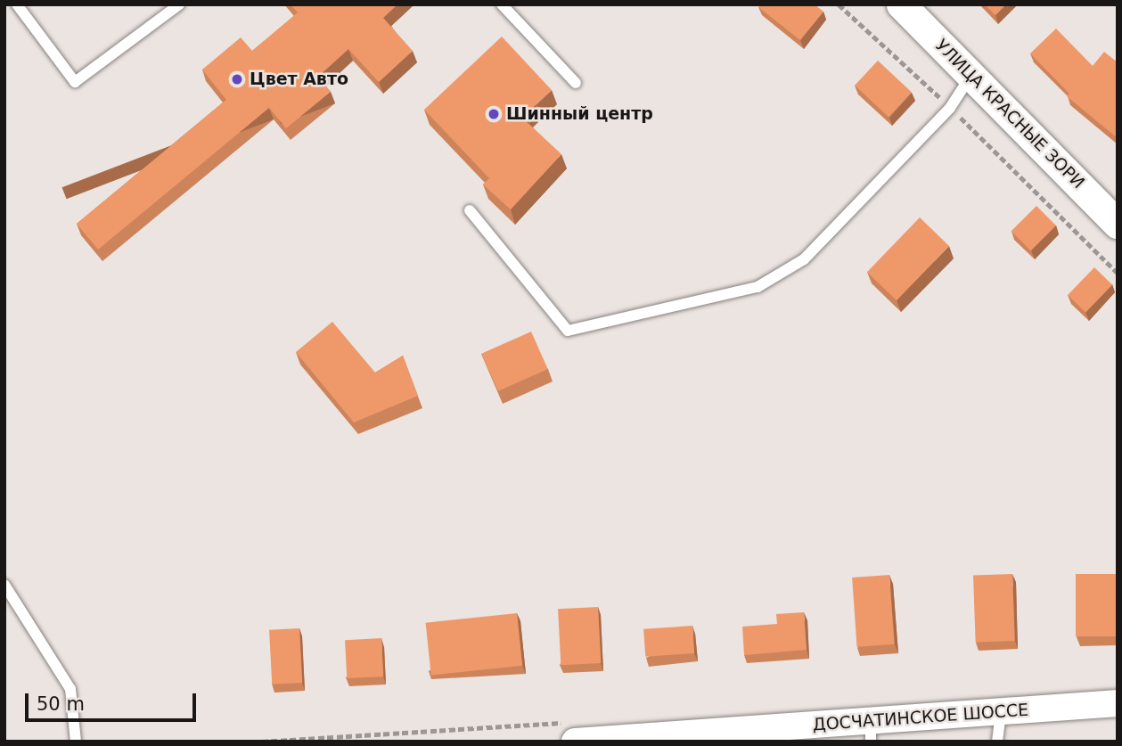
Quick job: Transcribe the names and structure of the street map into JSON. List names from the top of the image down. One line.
{"streets":{"main road":["УЛИЦА КРАСНЫЕ ЗОРИ"],"street":["ДОСЧАТИНСКОЕ ШОССЕ"]},"places":["Цвет Авто","Шинный центр"],"scale_bar":"50 m"}
